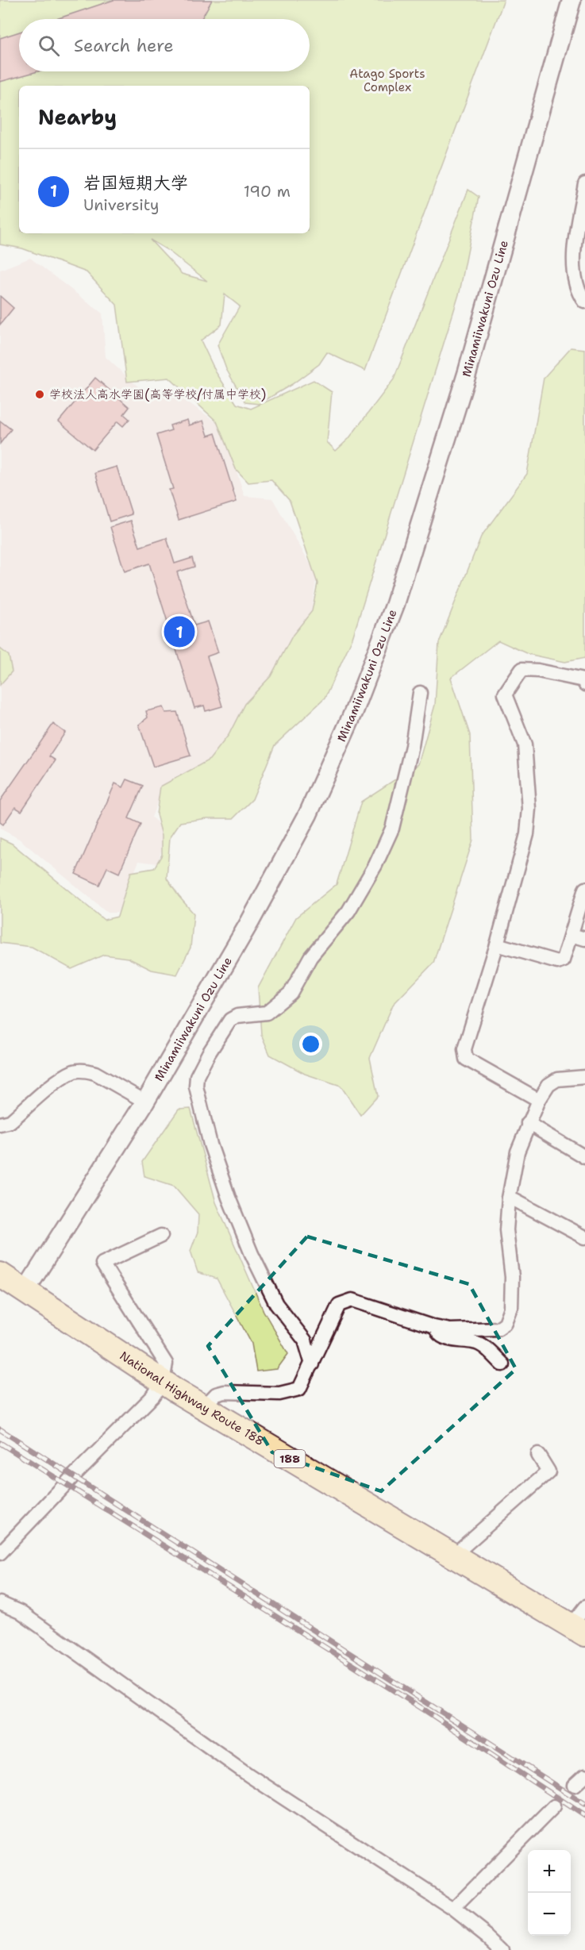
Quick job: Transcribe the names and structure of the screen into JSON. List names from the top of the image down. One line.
{"streets":{"highway":["National Highway Route 188","188"],"main road":["Minamiiwakuni Ozu Line"]},"crossings":[["Minamiiwakuni Ozu Line","National Highway Route 188"]],"parks":["Atago Sports Complex"],"places":["学校法人高水学園(高等学校/付属中学校)"],"page":{"search":"Search here","heading":"Nearby","list":[{"mark":"1","name":"岩国短期大学","note":"University","value":"190 m"}],"pins":"1","map_buttons":["+","−"]}}
